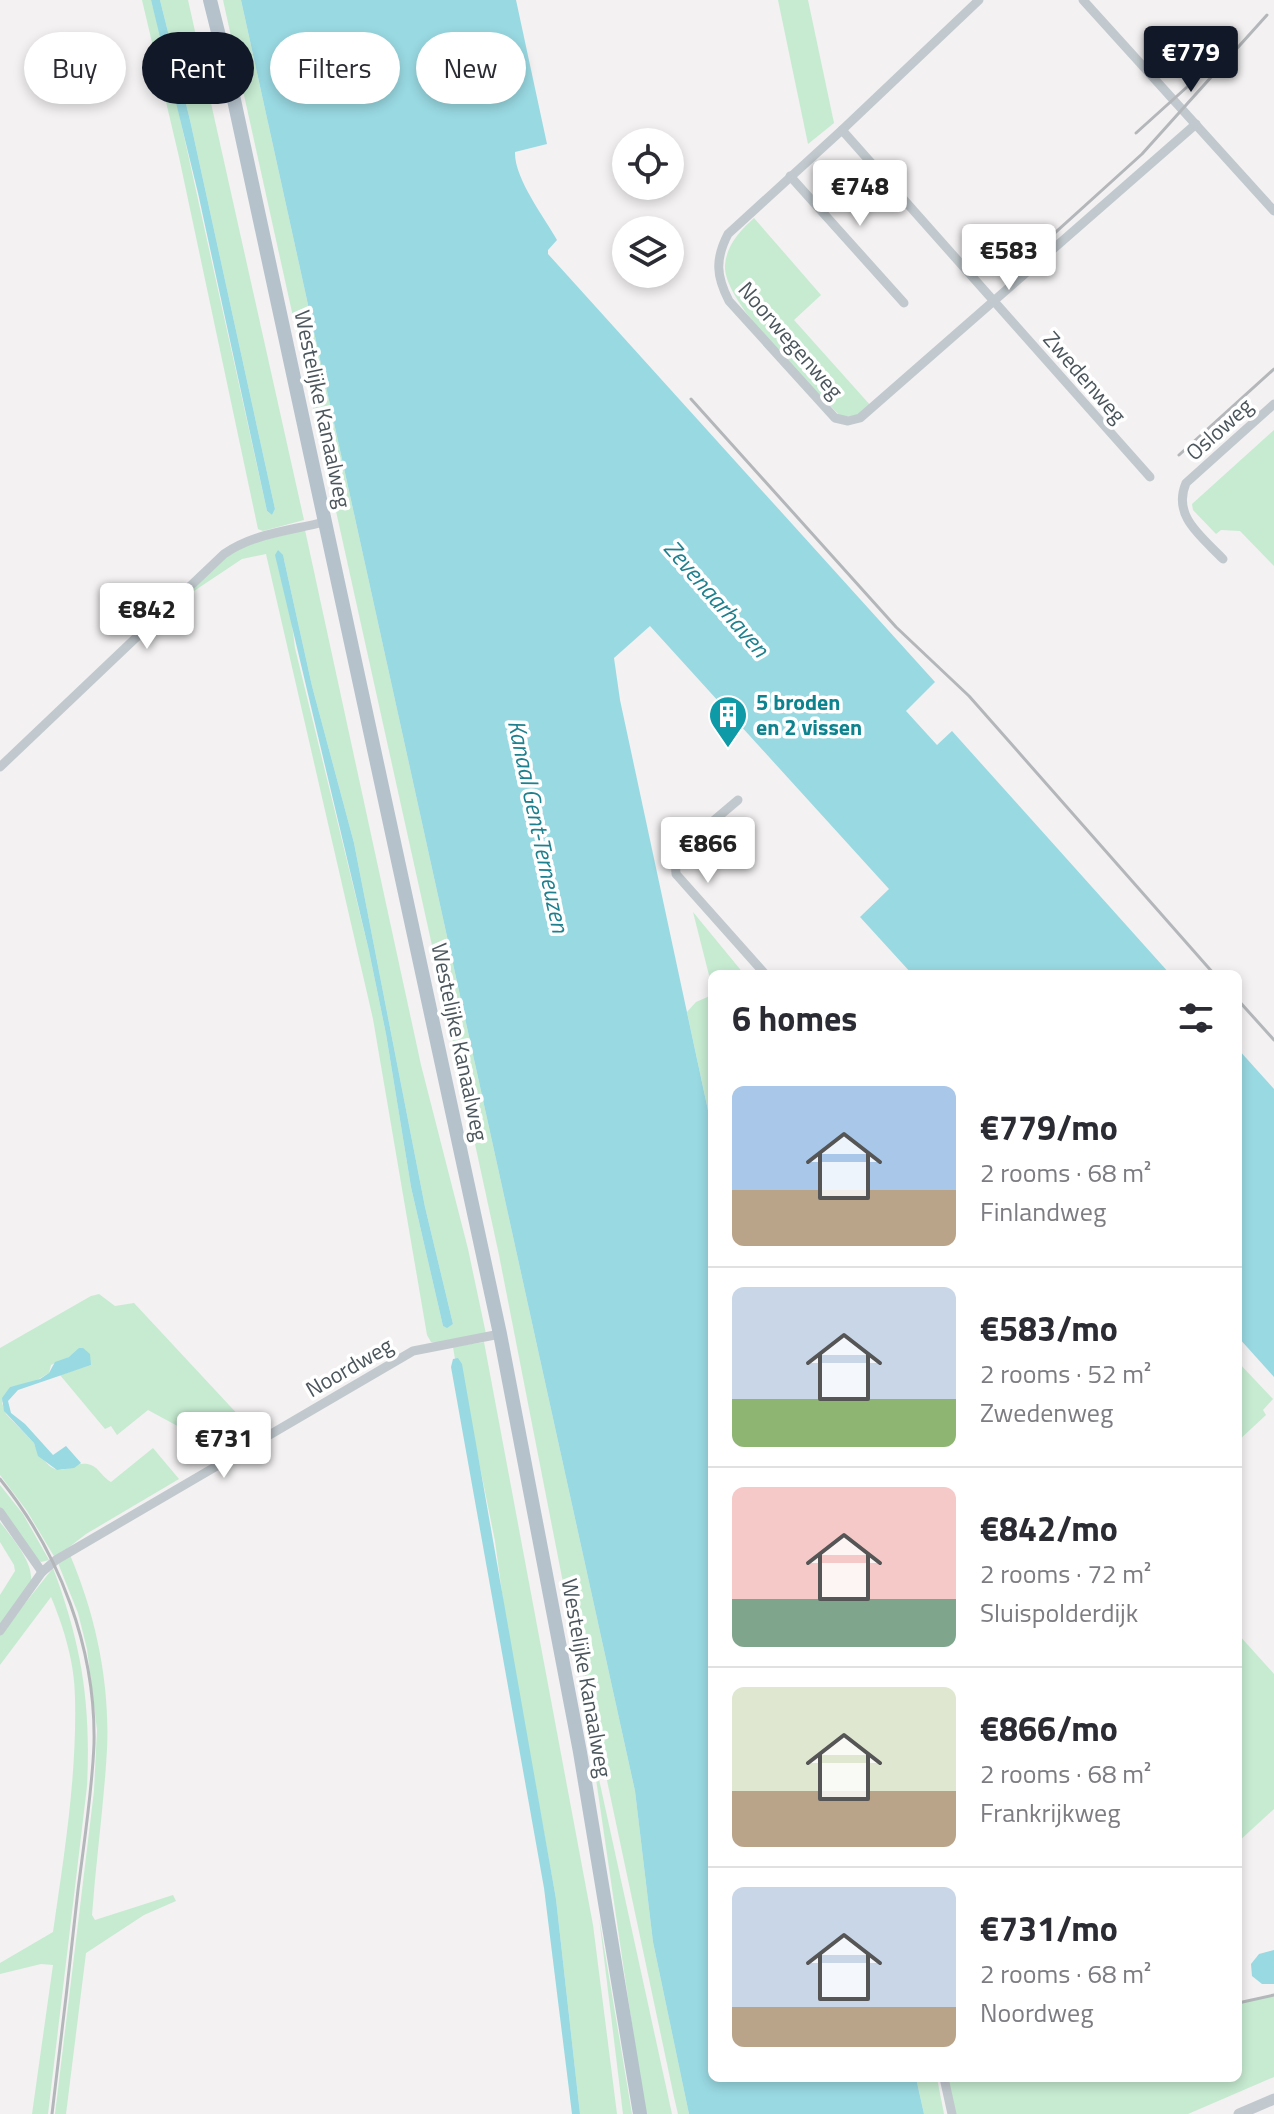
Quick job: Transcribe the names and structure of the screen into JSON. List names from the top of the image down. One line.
{"streets":{"main road":["Westelijke Kanaalweg"],"street":["Noorwegenweg","Zwedenweg","Osloweg","Noordweg"]},"crossings":[["Noorwegenweg","Zwedenweg"],["Westelijke Kanaalweg","Noordweg"]],"water":["Zevenaarhaven","Kanaal Gent-Terneuzen"],"places":{"building":["5 broden en 2 vissen"]},"page":{"price":["€779","€748","€583","€842","€866","€731"],"chip":["Buy","Rent","Filters","New"],"heading":"6 homes","list":[{"name":"€779/mo","note":"2 rooms · 68 m² · Finlandweg"},{"name":"€583/mo","note":"2 rooms · 52 m² · Zwedenweg"},{"name":"€842/mo","note":"2 rooms · 72 m² · Sluispolderdijk"},{"name":"€866/mo","note":"2 rooms · 68 m² · Frankrijkweg"},{"name":"€731/mo","note":"2 rooms · 68 m² · Noordweg"}]}}
